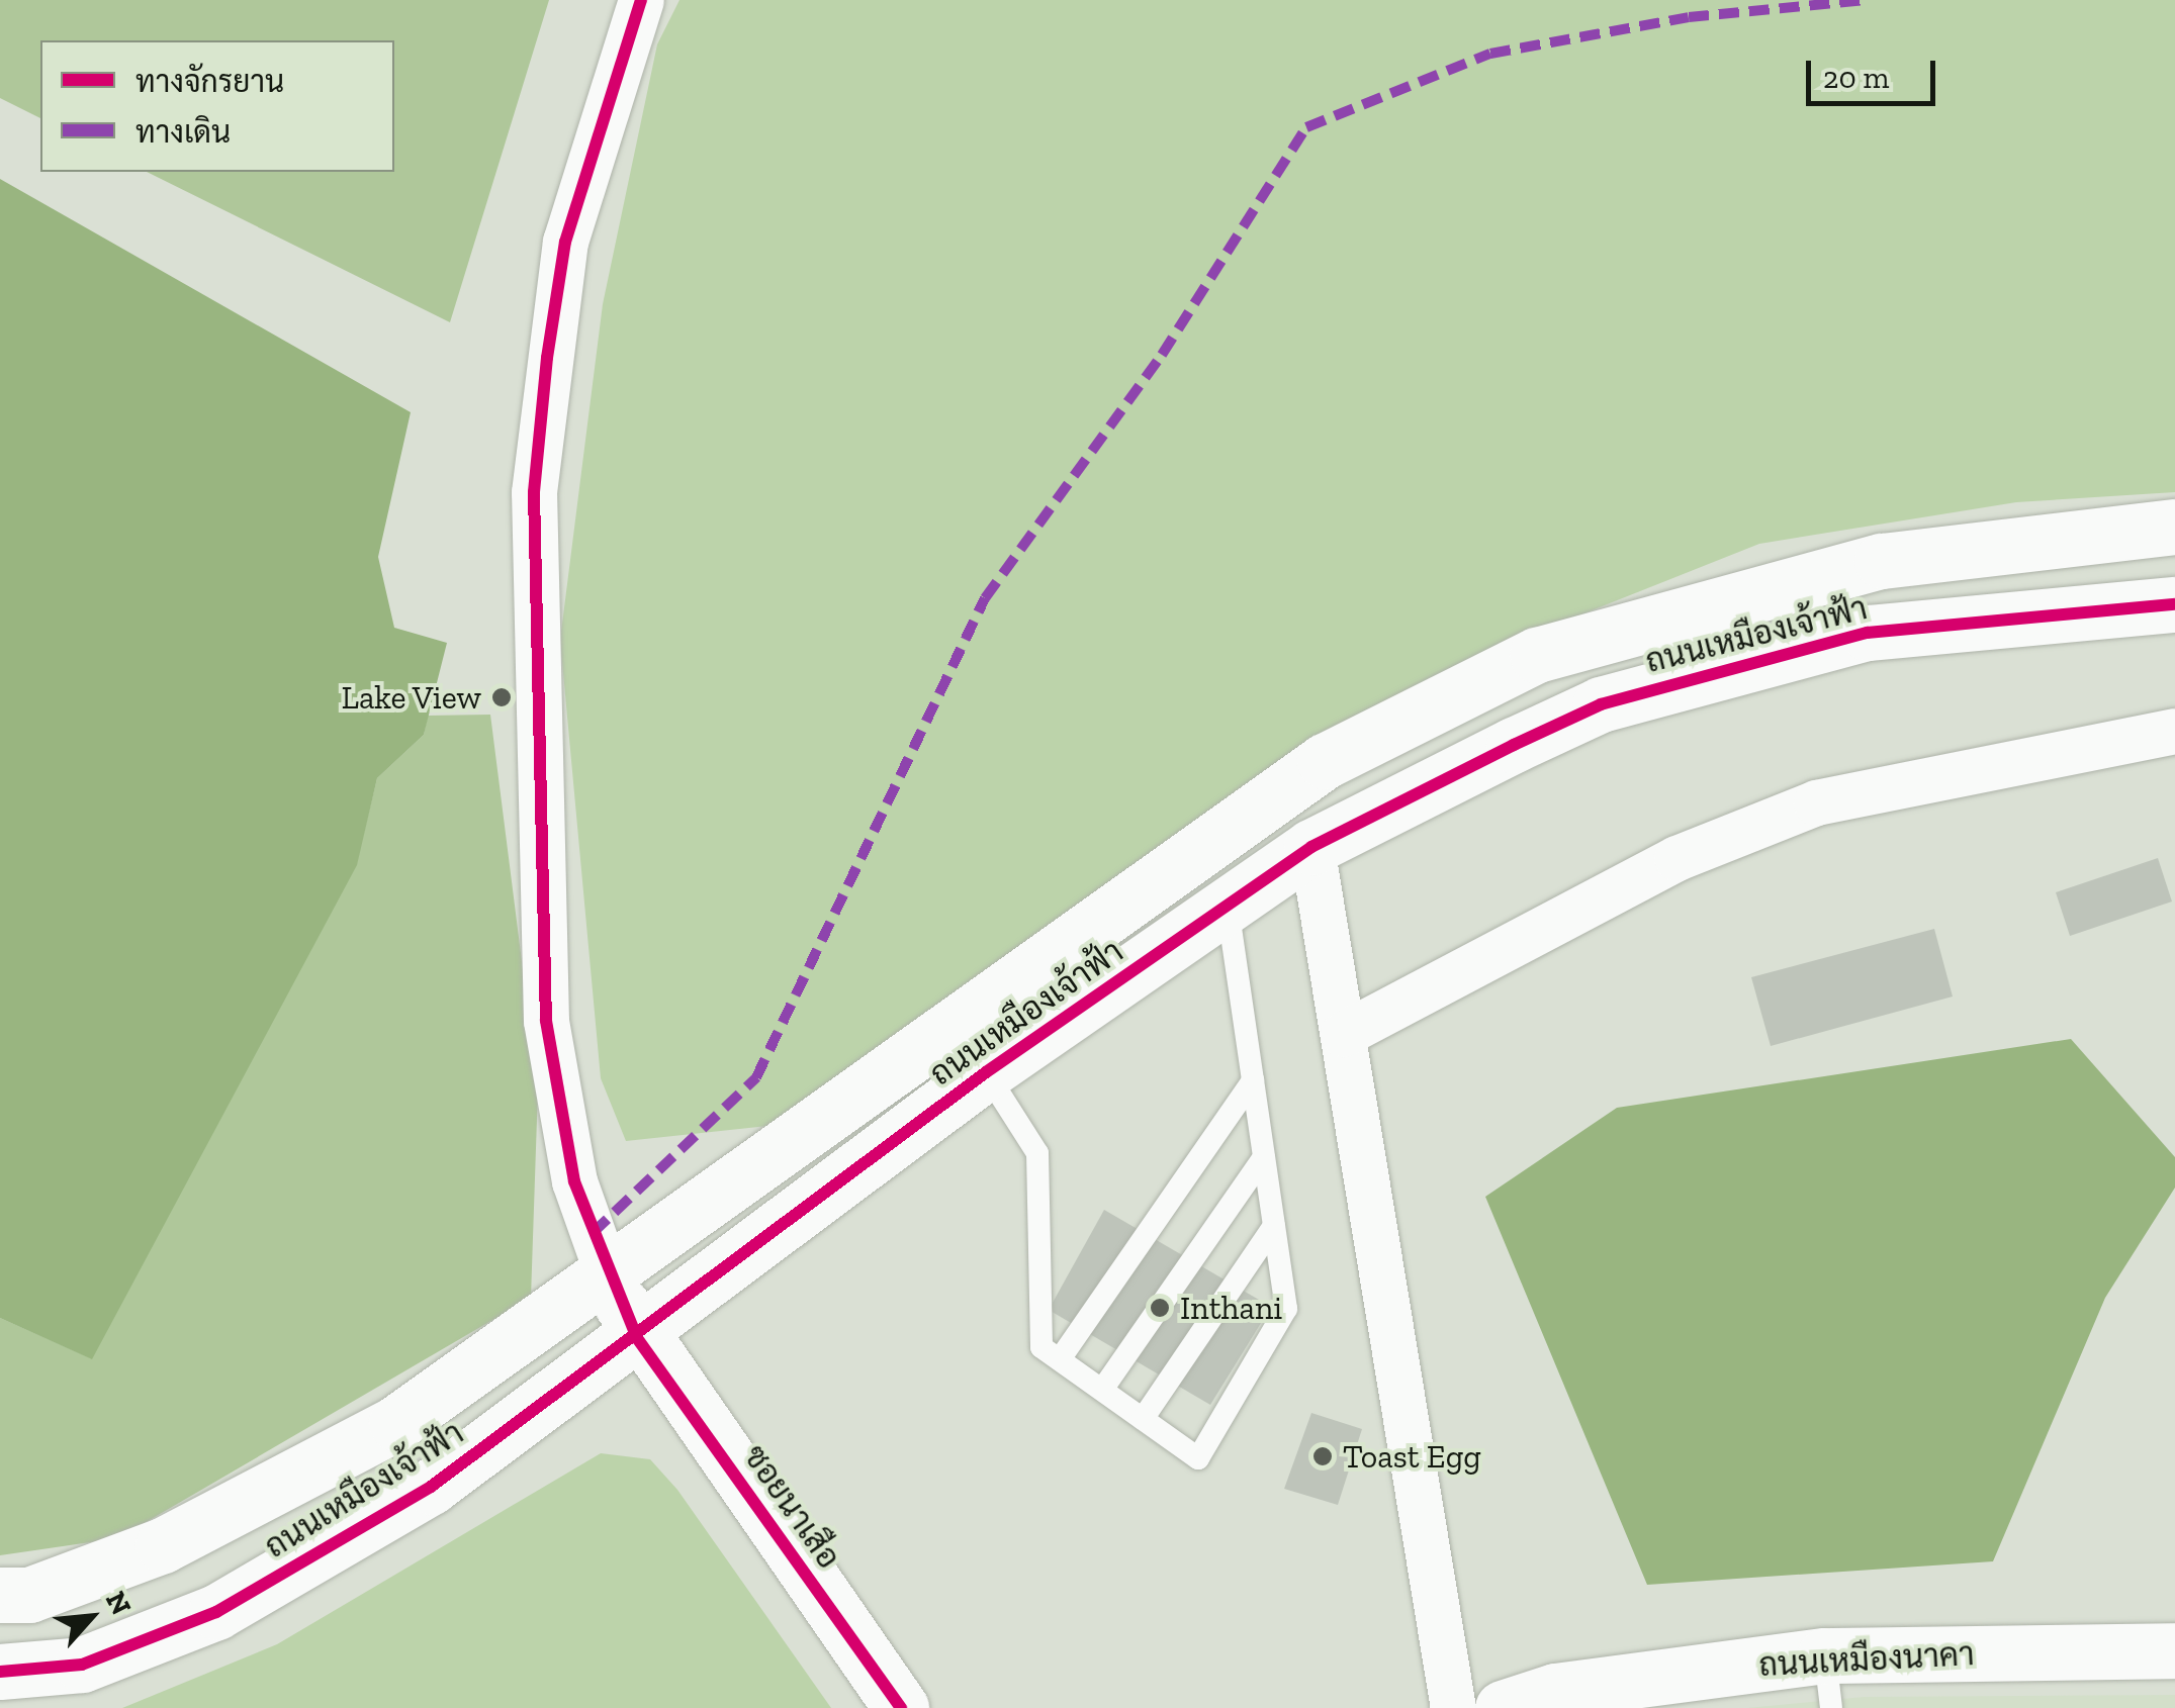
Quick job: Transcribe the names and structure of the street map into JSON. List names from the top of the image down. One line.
{"streets":{"street":["ถนนเหมืองเจ้าฟ้า","ซอยนาเสือ","ถนนเหมืองนาคา"]},"crossings":[["ถนนเหมืองเจ้าฟ้า","ซอยนาเสือ"]],"places":["Lake View","Inthani","Toast Egg"],"legend":["ทางจักรยาน","ทางเดิน"],"scale_bar":"20 m","north":"top right"}
